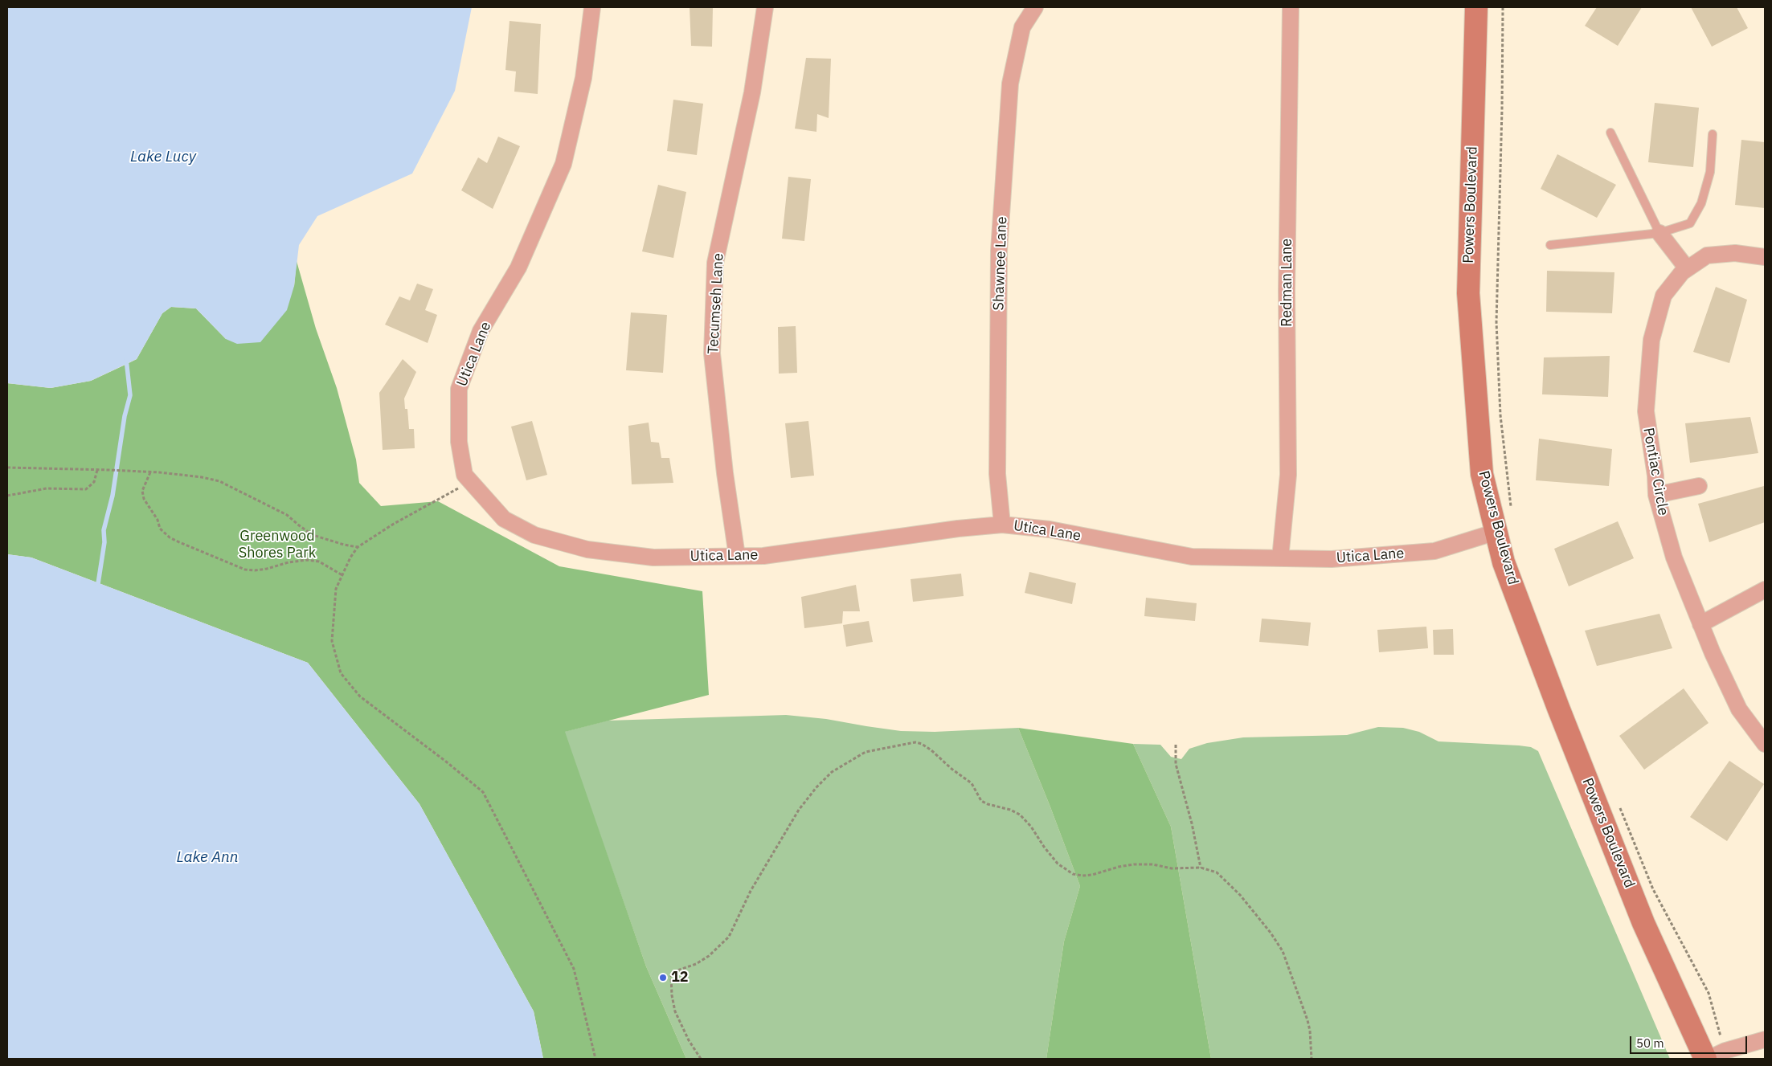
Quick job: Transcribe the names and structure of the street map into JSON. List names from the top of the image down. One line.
{"streets":{"main road":["Powers Boulevard"],"street":["Shawnee Lane","Redman Lane","Tecumseh Lane","Utica Lane","Pontiac Circle"]},"crossings":[["Powers Boulevard","Utica Lane"],["Shawnee Lane","Utica Lane"],["Redman Lane","Utica Lane"],["Tecumseh Lane","Utica Lane"]],"water":["Lake Lucy","Lake Ann"],"parks":["Greenwood Shores Park"],"places":["12"],"scale_bar":"50 m"}
